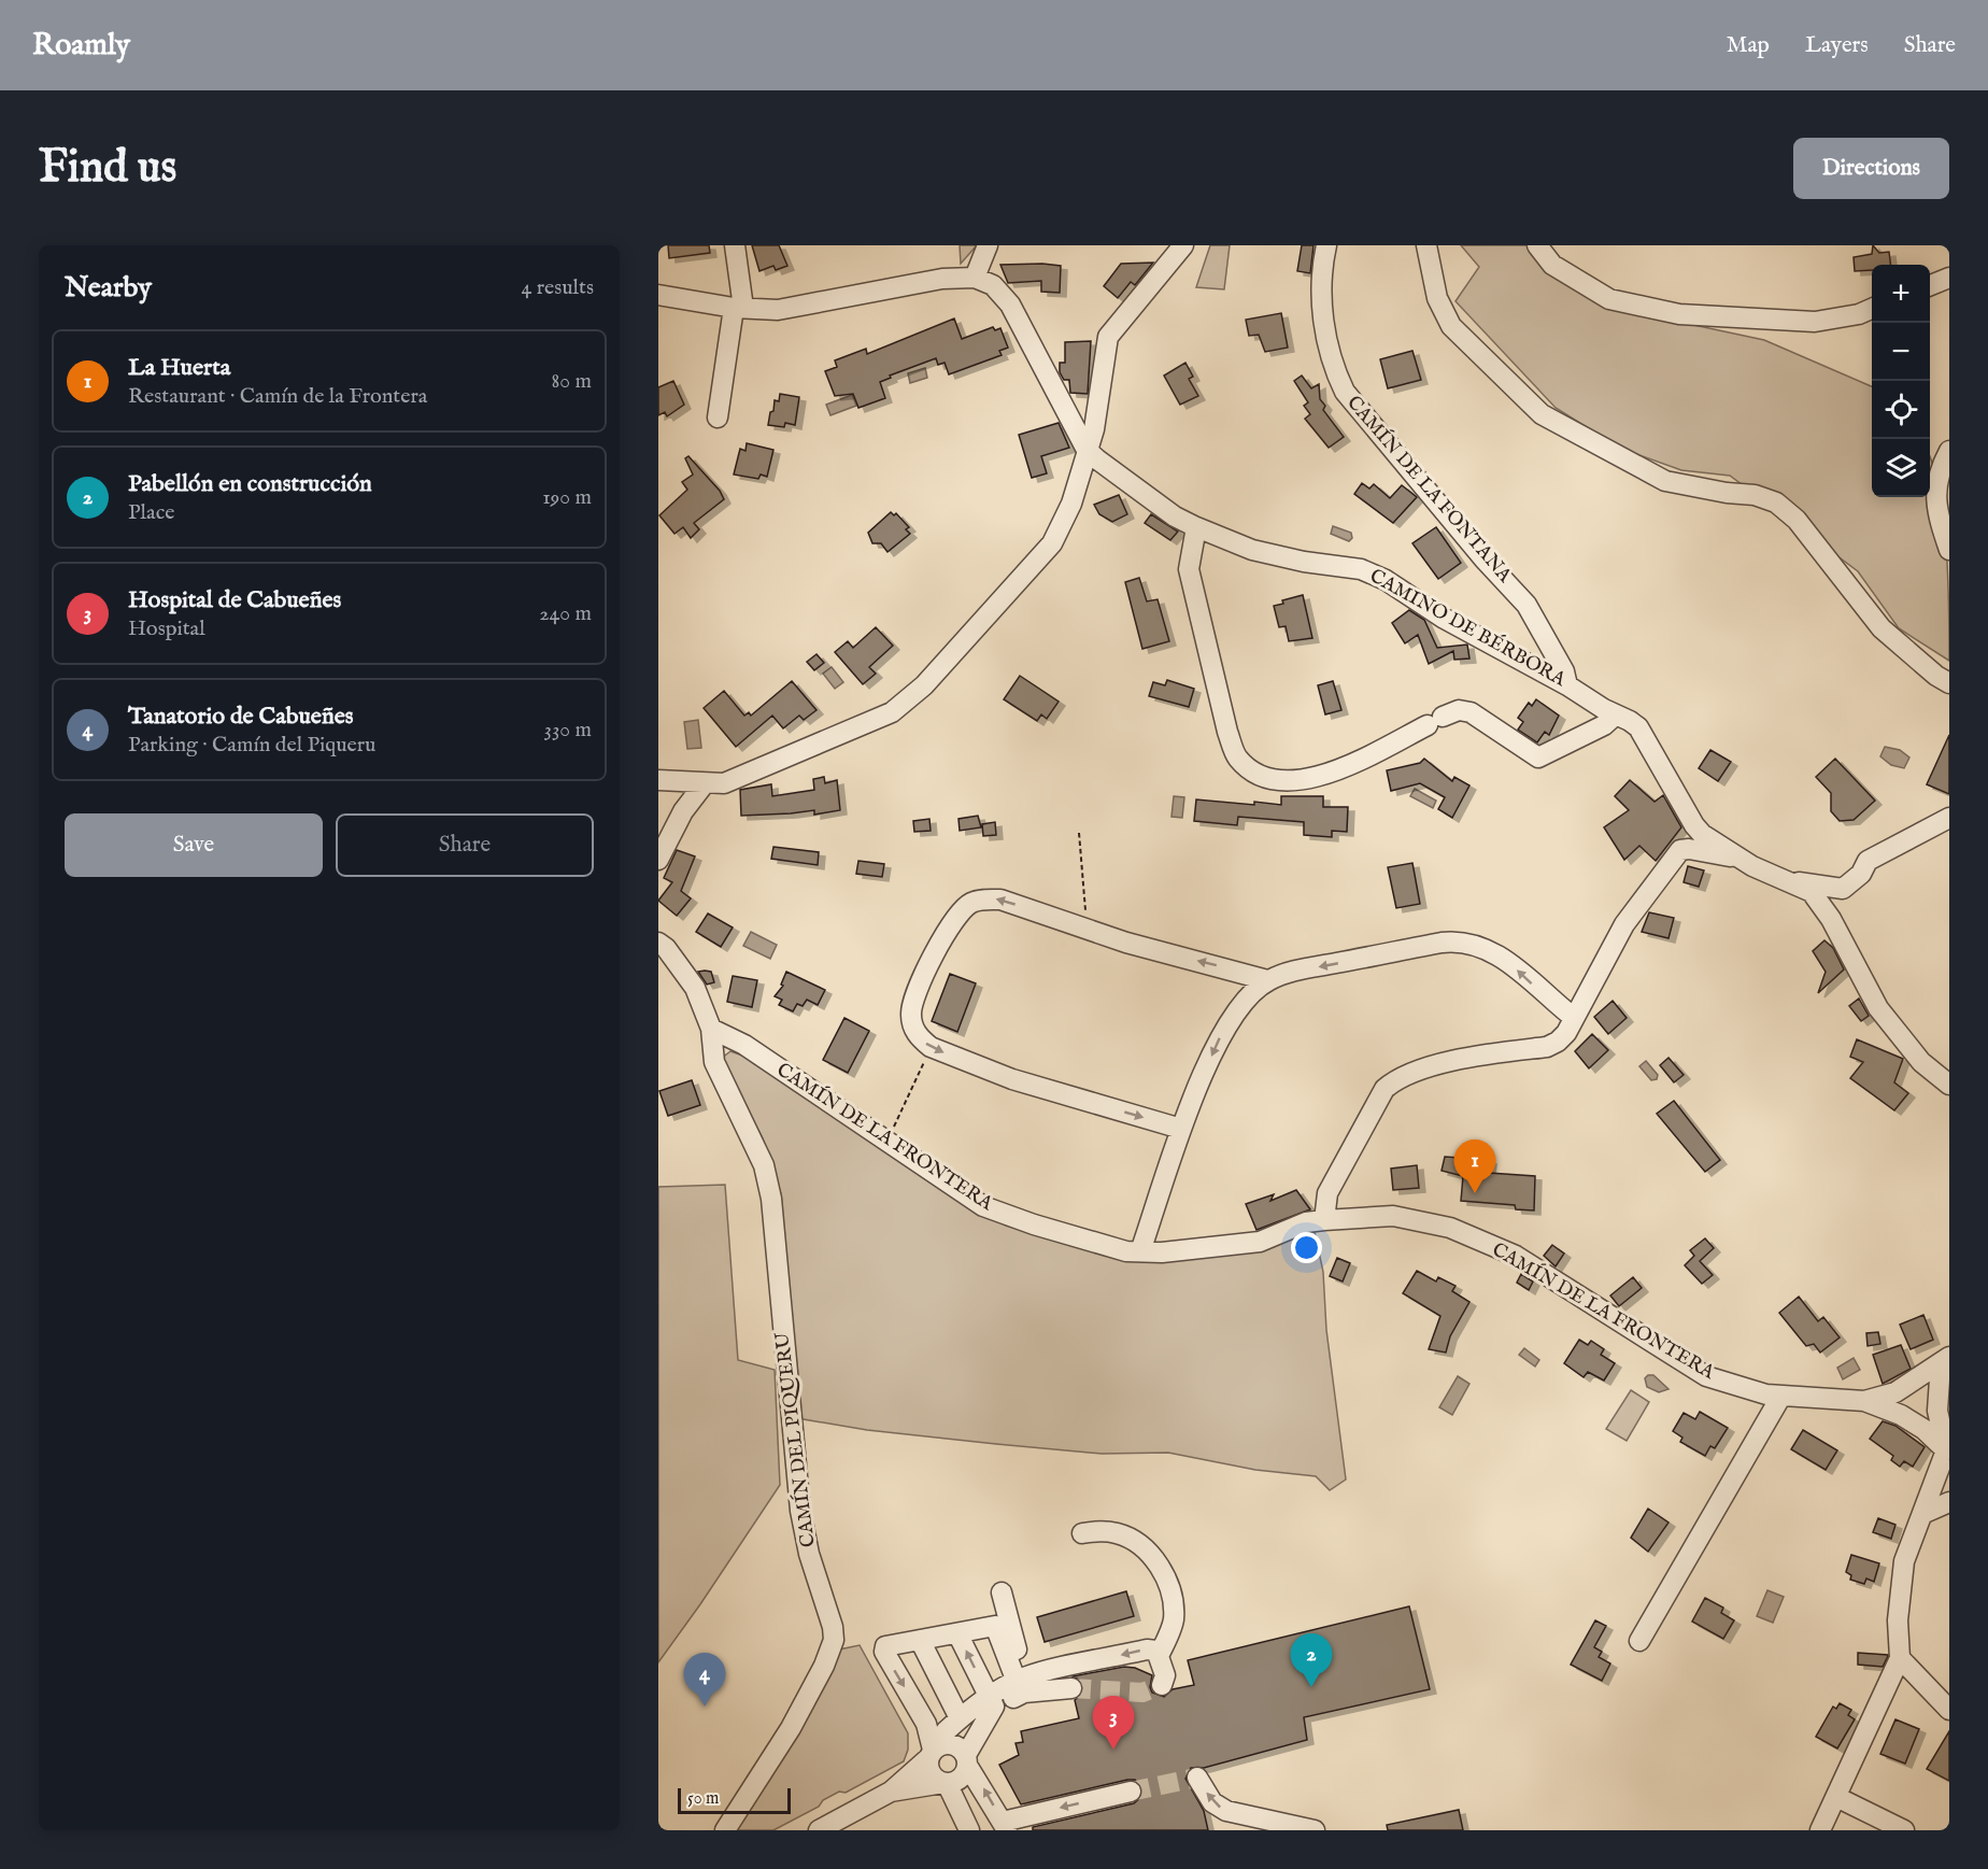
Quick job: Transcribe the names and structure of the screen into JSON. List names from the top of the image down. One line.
{"streets":{"street":["CAMÍN DE LA FONTANA","CAMINO DE BÉRBORA","CAMÍN DE LA FRONTERA","CAMÍN DEL PIQUERU"]},"crossings":[["CAMÍN DE LA FONTANA","CAMINO DE BÉRBORA"],["CAMÍN DE LA FRONTERA","CAMÍN DEL PIQUERU"]],"scale_bar":"50 m","page":{"header":"Roamly","nav":["Map","Layers","Share"],"buttons":["Directions",["Save","Share"]],"title":"Find us","heading":["Nearby","4 results"],"map_buttons":["+","−"],"list":[{"mark":"1","name":"La Huerta","note":"Restaurant · Camín de la Frontera","value":"80 m"},{"mark":"2","name":"Pabellón en construcción","note":"Place","value":"190 m"},{"mark":"3","name":"Hospital de Cabueñes","note":"Hospital","value":"240 m"},{"mark":"4","name":"Tanatorio de Cabueñes","note":"Parking · Camín del Piqueru","value":"330 m"}],"pins":["1","2","4","3"],"scale":"50 m"}}
